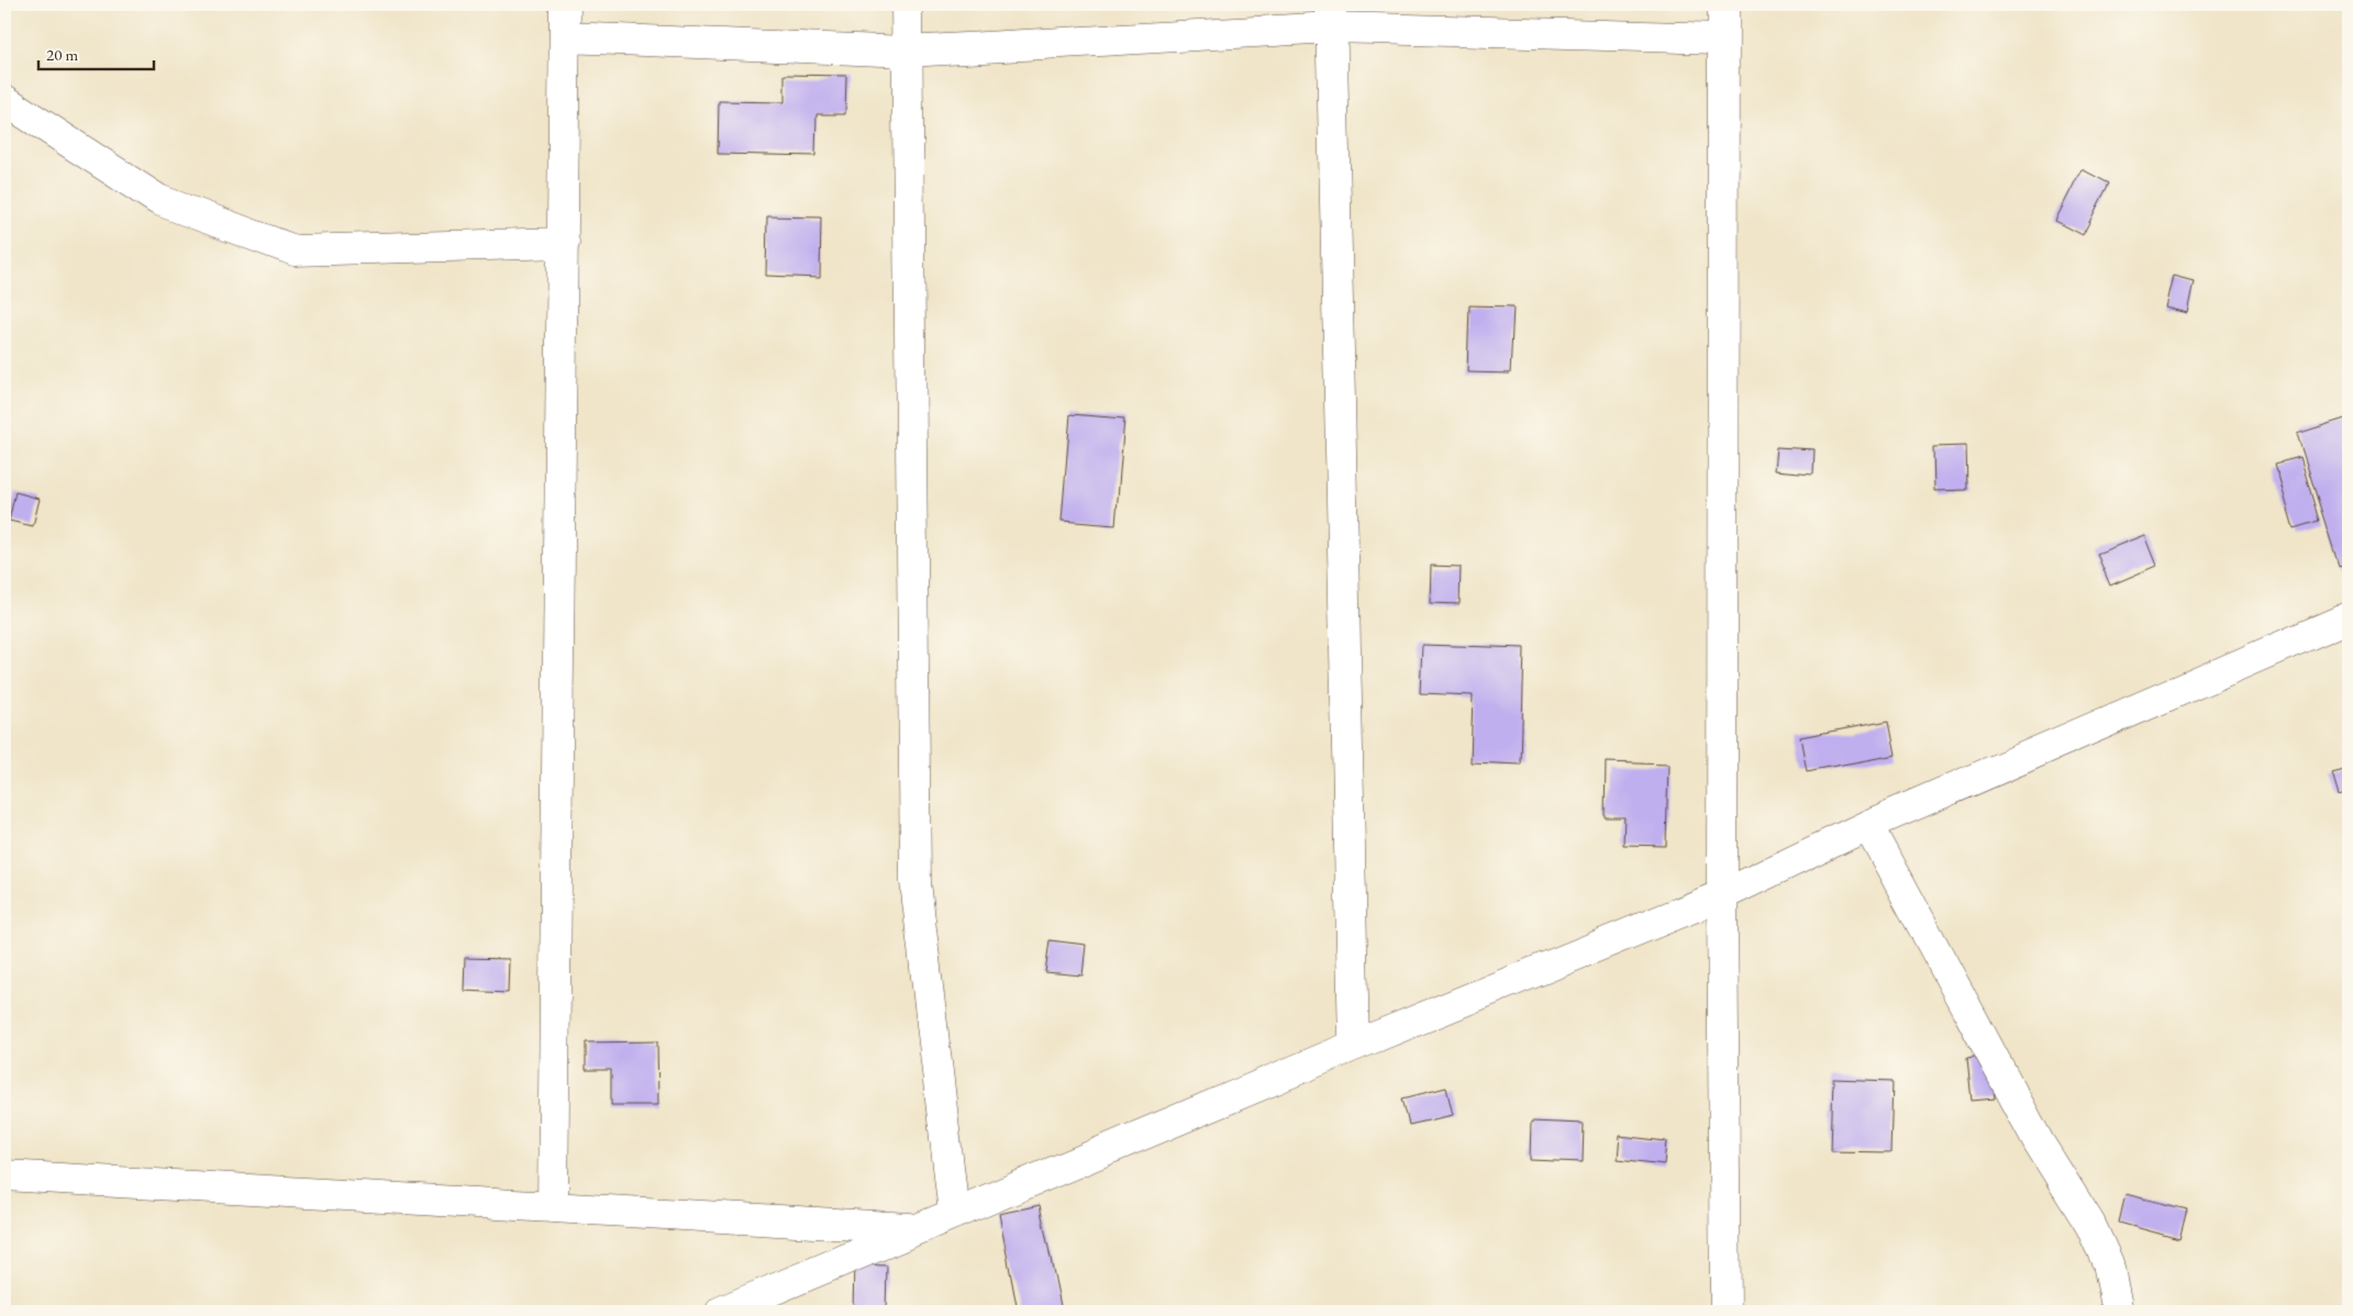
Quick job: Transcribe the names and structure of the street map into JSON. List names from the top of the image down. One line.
{"scale_bar":"20 m"}
